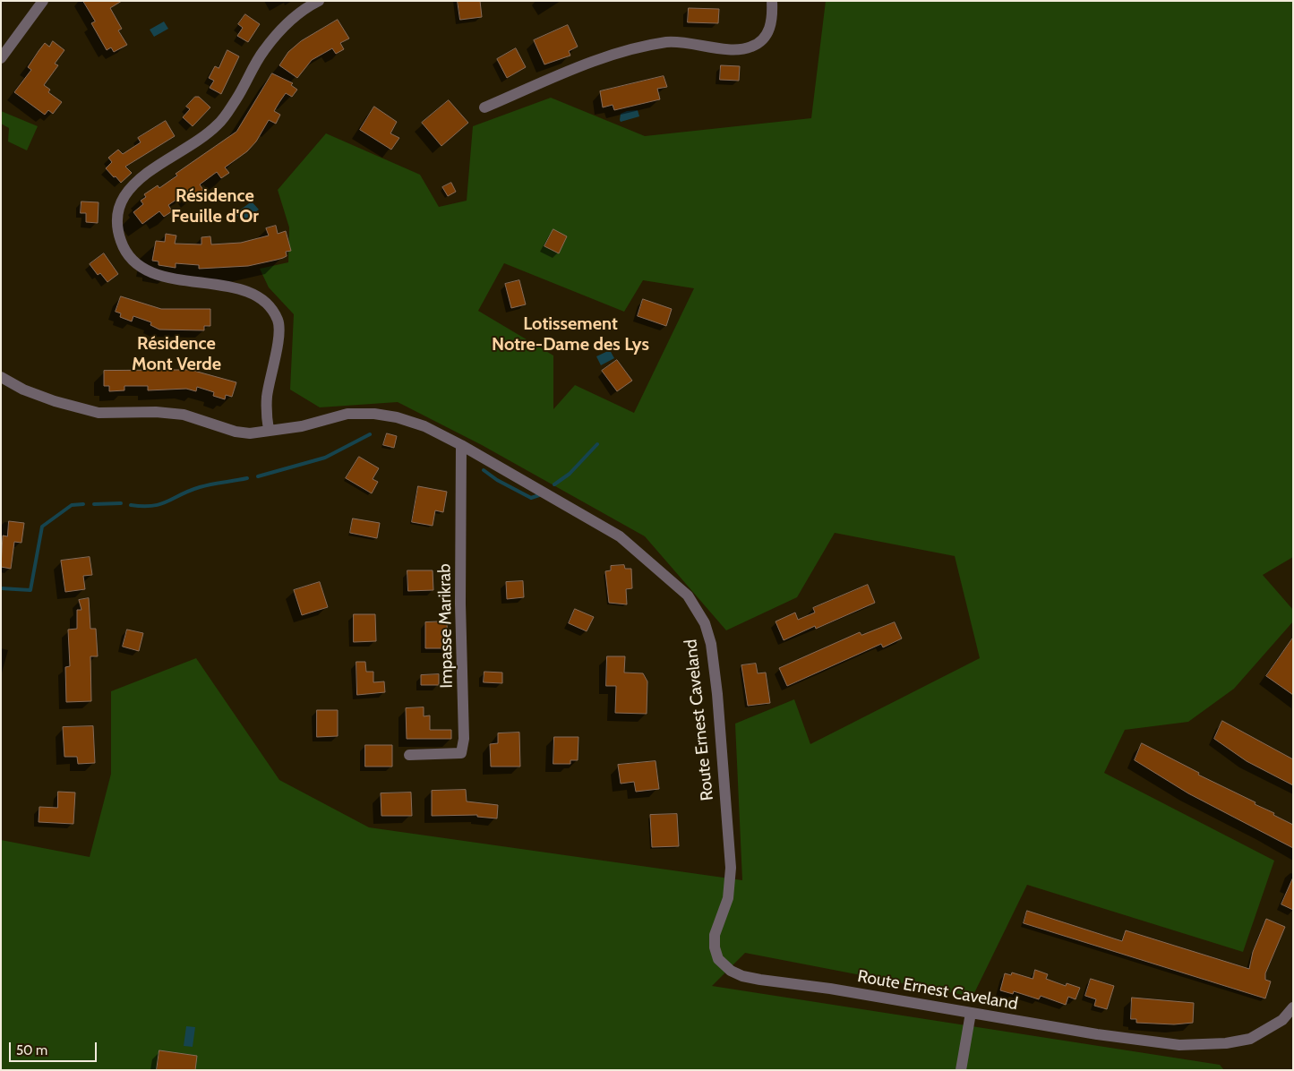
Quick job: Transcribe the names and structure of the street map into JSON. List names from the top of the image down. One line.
{"streets":{"street":["Impasse Marikrab","Route Ernest Caveland"]},"crossings":[["Impasse Marikrab","Route Ernest Caveland"]],"districts":["Résidence Feuille d'Or","Lotissement Notre-Dame des Lys","Résidence Mont Verde"],"scale_bar":"50 m"}
